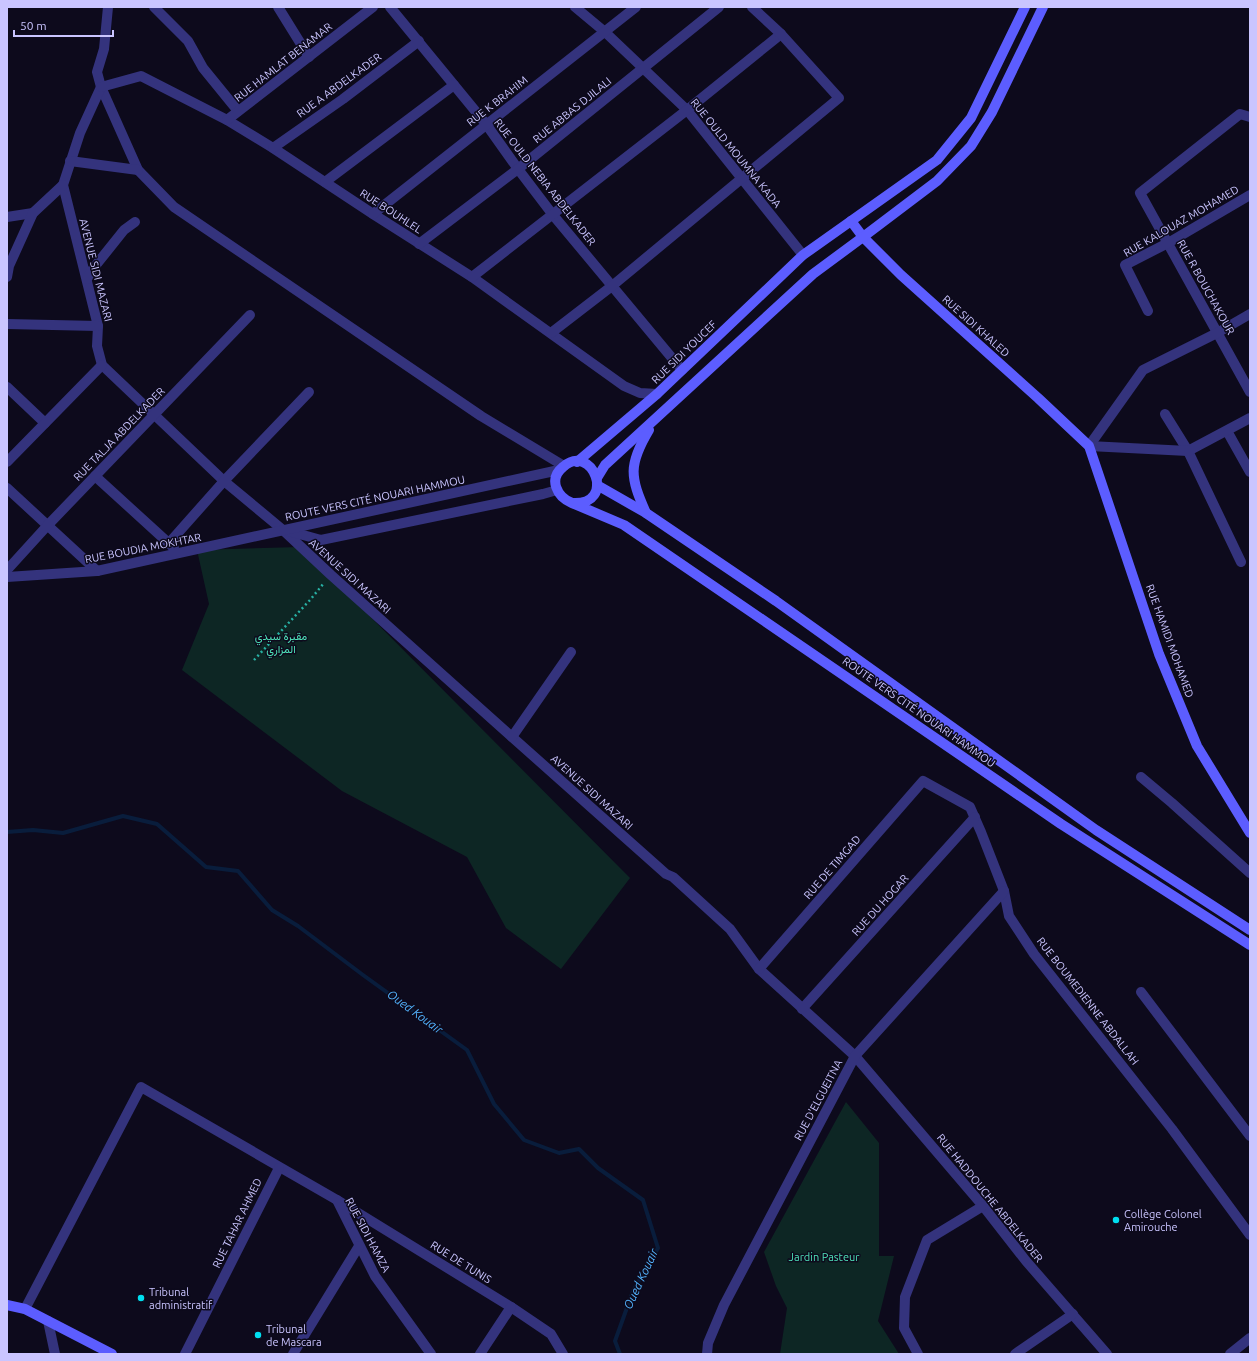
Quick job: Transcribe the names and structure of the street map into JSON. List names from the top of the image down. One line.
{"streets":{"main road":["RUE SIDI KHALED","RUE SIDI YOUCEF","ROUTE VERS CITÉ NOUARI HAMMOU","RUE HAMIDI MOHAMED"],"street":["RUE HAMLAT BENAMAR","RUE A ABDELKADER","RUE K BRAHIM","RUE ABBAS DJILALI","RUE OULD MOUMNA KADA","RUE OULD NEBIA ABDELKADER","RUE BOUHLEL","RUE KALOUAZ MOHAMED","AVENUE SIDI MAZARI","RUE R BOUCHAKOUR","RUE TALJA ABDELKADER","RUE BOUDIA MOKHTAR","RUE DE TIMGAD","RUE DU HOGAR","RUE BOUMEDIENNE ABDALLAH","RUE D'ELGUEITNA","RUE HADDOUCHE ABDELKADER","RUE TAHAR AHMED","RUE SIDI HAMZA","RUE DE TUNIS"]},"crossings":[["RUE HAMLAT BENAMAR","RUE BOUHLEL"],["RUE A ABDELKADER","RUE OULD NEBIA ABDELKADER"],["RUE A ABDELKADER","RUE BOUHLEL"],["RUE K BRAHIM","RUE OULD MOUMNA KADA"],["RUE K BRAHIM","RUE OULD NEBIA ABDELKADER"],["RUE K BRAHIM","RUE BOUHLEL"],["RUE ABBAS DJILALI","RUE OULD MOUMNA KADA"],["RUE ABBAS DJILALI","RUE OULD NEBIA ABDELKADER"],["RUE ABBAS DJILALI","RUE BOUHLEL"],["RUE OULD MOUMNA KADA","RUE SIDI YOUCEF"],["RUE OULD NEBIA ABDELKADER","RUE SIDI YOUCEF"],["RUE BOUHLEL","AVENUE SIDI MAZARI"],["RUE BOUHLEL","RUE SIDI YOUCEF"],["RUE KALOUAZ MOHAMED","RUE R BOUCHAKOUR"],["AVENUE SIDI MAZARI","RUE TALJA ABDELKADER"],["AVENUE SIDI MAZARI","ROUTE VERS CITÉ NOUARI HAMMOU"],["AVENUE SIDI MAZARI","RUE BOUDIA MOKHTAR"],["AVENUE SIDI MAZARI","RUE DE TIMGAD"],["AVENUE SIDI MAZARI","RUE DU HOGAR"],["AVENUE SIDI MAZARI","RUE D'ELGUEITNA"],["AVENUE SIDI MAZARI","RUE HADDOUCHE ABDELKADER"],["RUE SIDI KHALED","RUE SIDI YOUCEF"],["RUE SIDI KHALED","RUE HAMIDI MOHAMED"],["RUE SIDI YOUCEF","ROUTE VERS CITÉ NOUARI HAMMOU"],["ROUTE VERS CITÉ NOUARI HAMMOU","RUE BOUDIA MOKHTAR"],["RUE DE TIMGAD","RUE BOUMEDIENNE ABDALLAH"],["RUE DU HOGAR","RUE BOUMEDIENNE ABDALLAH"],["RUE BOUMEDIENNE ABDALLAH","RUE D'ELGUEITNA"],["RUE D'ELGUEITNA","RUE HADDOUCHE ABDELKADER"],["RUE TAHAR AHMED","RUE SIDI HAMZA"],["RUE SIDI HAMZA","RUE DE TUNIS"]],"water":["Oued Kouair"],"parks":["مقبرة سيدي المزاري","Jardin Pasteur"],"places":["Collège Colonel Amirouche","Tribunal administratif","Tribunal de Mascara"],"scale_bar":"50 m"}
